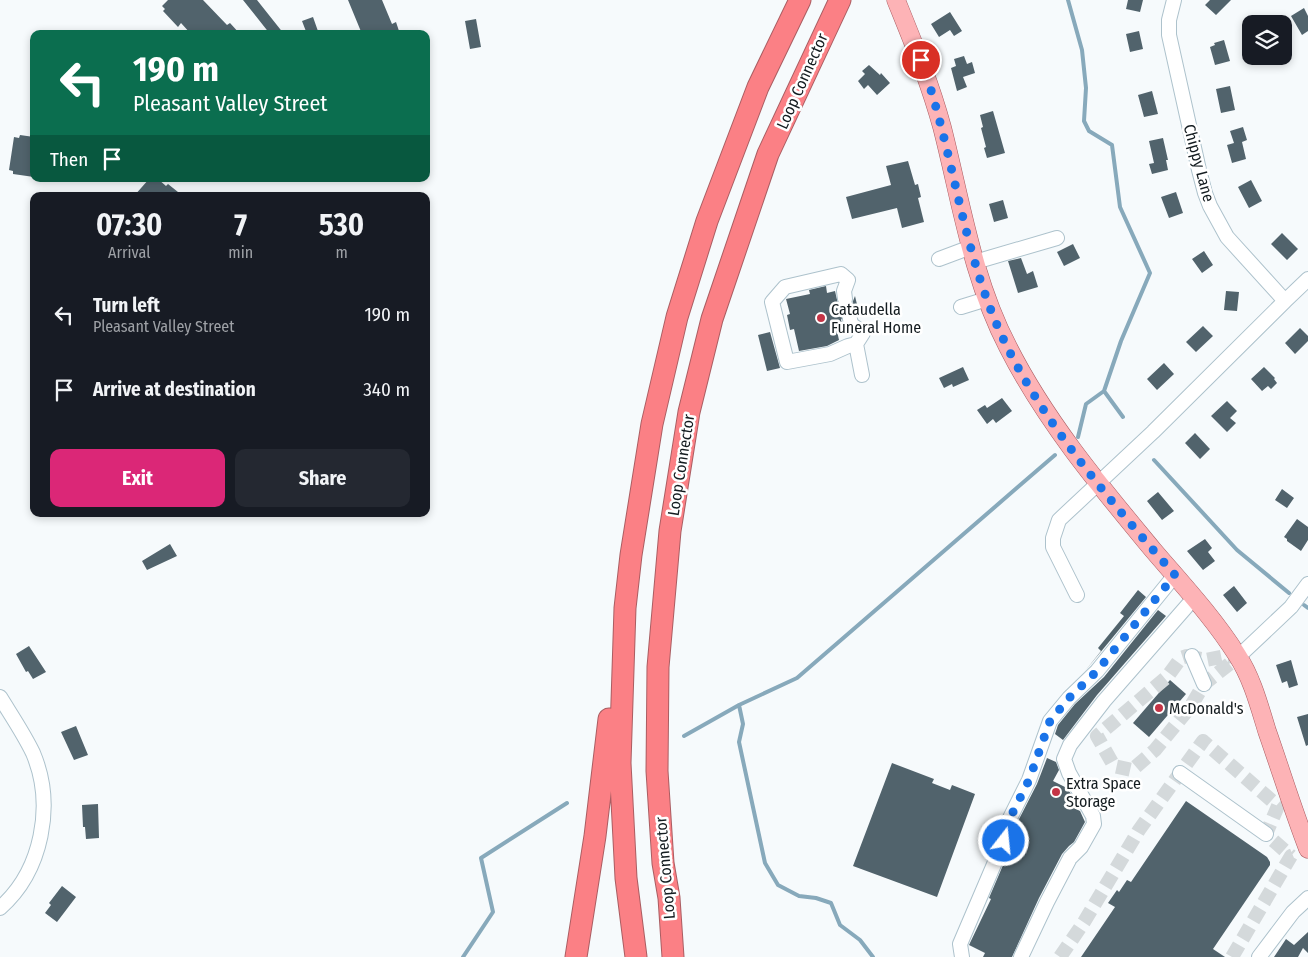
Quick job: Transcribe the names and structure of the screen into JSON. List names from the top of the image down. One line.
{"streets":{"highway":["Loop Connector"],"street":["Chippy Lane"]},"places":["Cataudella Funeral Home","McDonald's","Extra Space Storage"],"page":{"turn":["190 m","Pleasant Valley Street"],"then":"Then","eta":["07:30","Arrival","7","min","530","m"],"list":[{"name":"Turn left","note":"Pleasant Valley Street","value":"190 m"},{"name":"Arrive at destination","value":"340 m"}],"buttons":["Exit","Share"]}}
